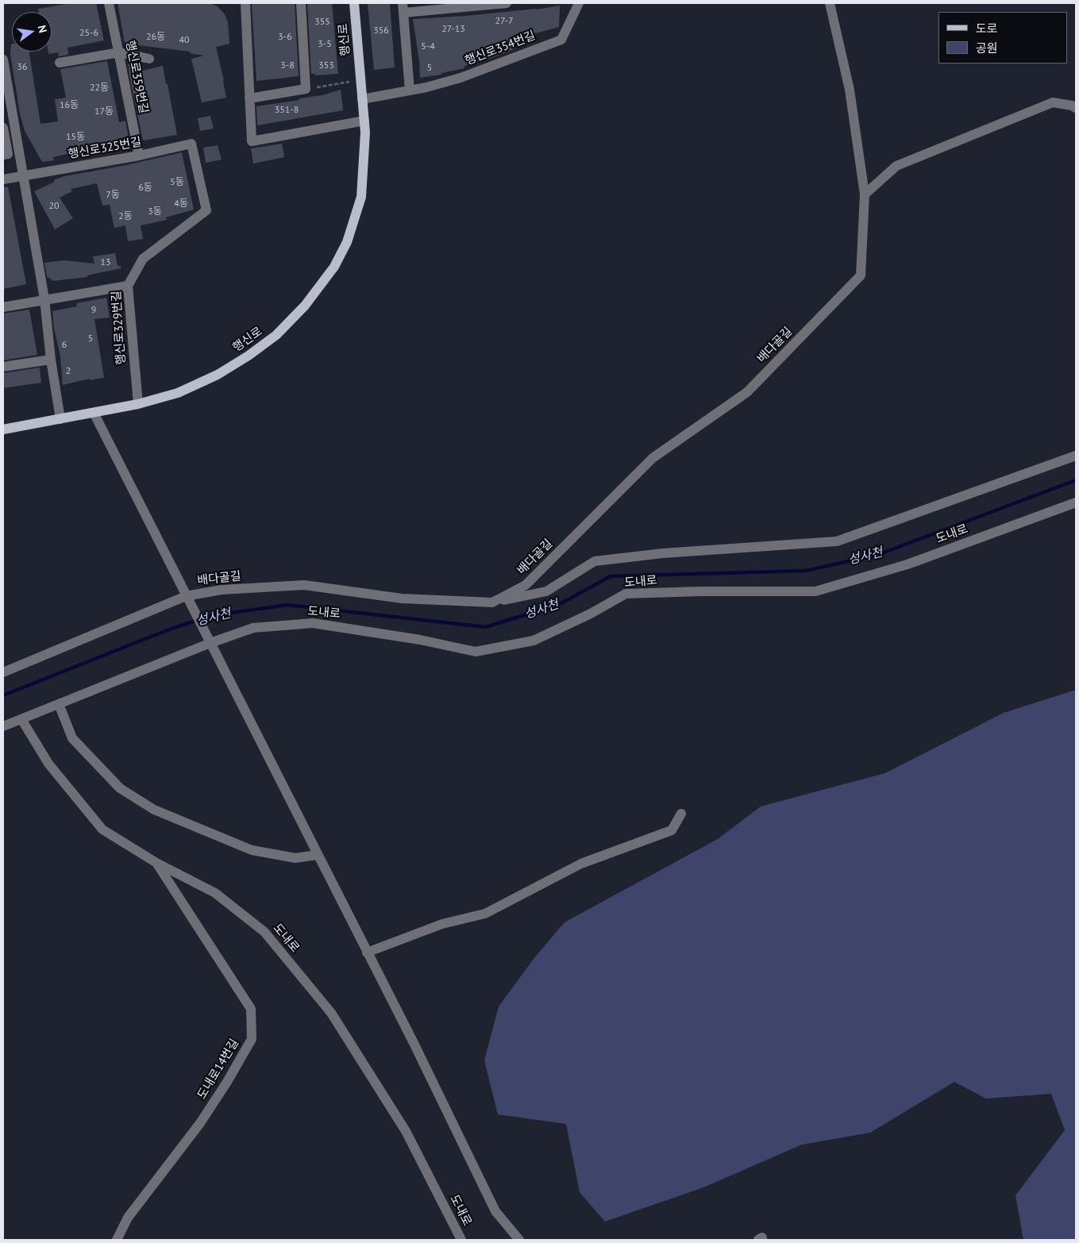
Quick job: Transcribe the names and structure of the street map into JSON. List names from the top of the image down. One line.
{"streets":{"main road":["행신로"],"street":["행신로354번길","행신로359번길","행신로325번길","행신로329번길","배다골길","도내로","도내로14번길"]},"crossings":[["행신로","행신로354번길"],["행신로","행신로329번길"],["행신로359번길","행신로325번길"],["행신로325번길","행신로329번길"],["도내로","도내로14번길"]],"water":["성사천"],"house_numbers":["27-7","355","27-13","356","25-6","26동","3-6","40","3-5","5-4","3-8","353","36","5","22동","16동","351-8","17동","15동","5동","6동","7동","4동","20","3동","2동","13","9","5","6","2"],"legend":["도로","공원"],"north":"right"}
